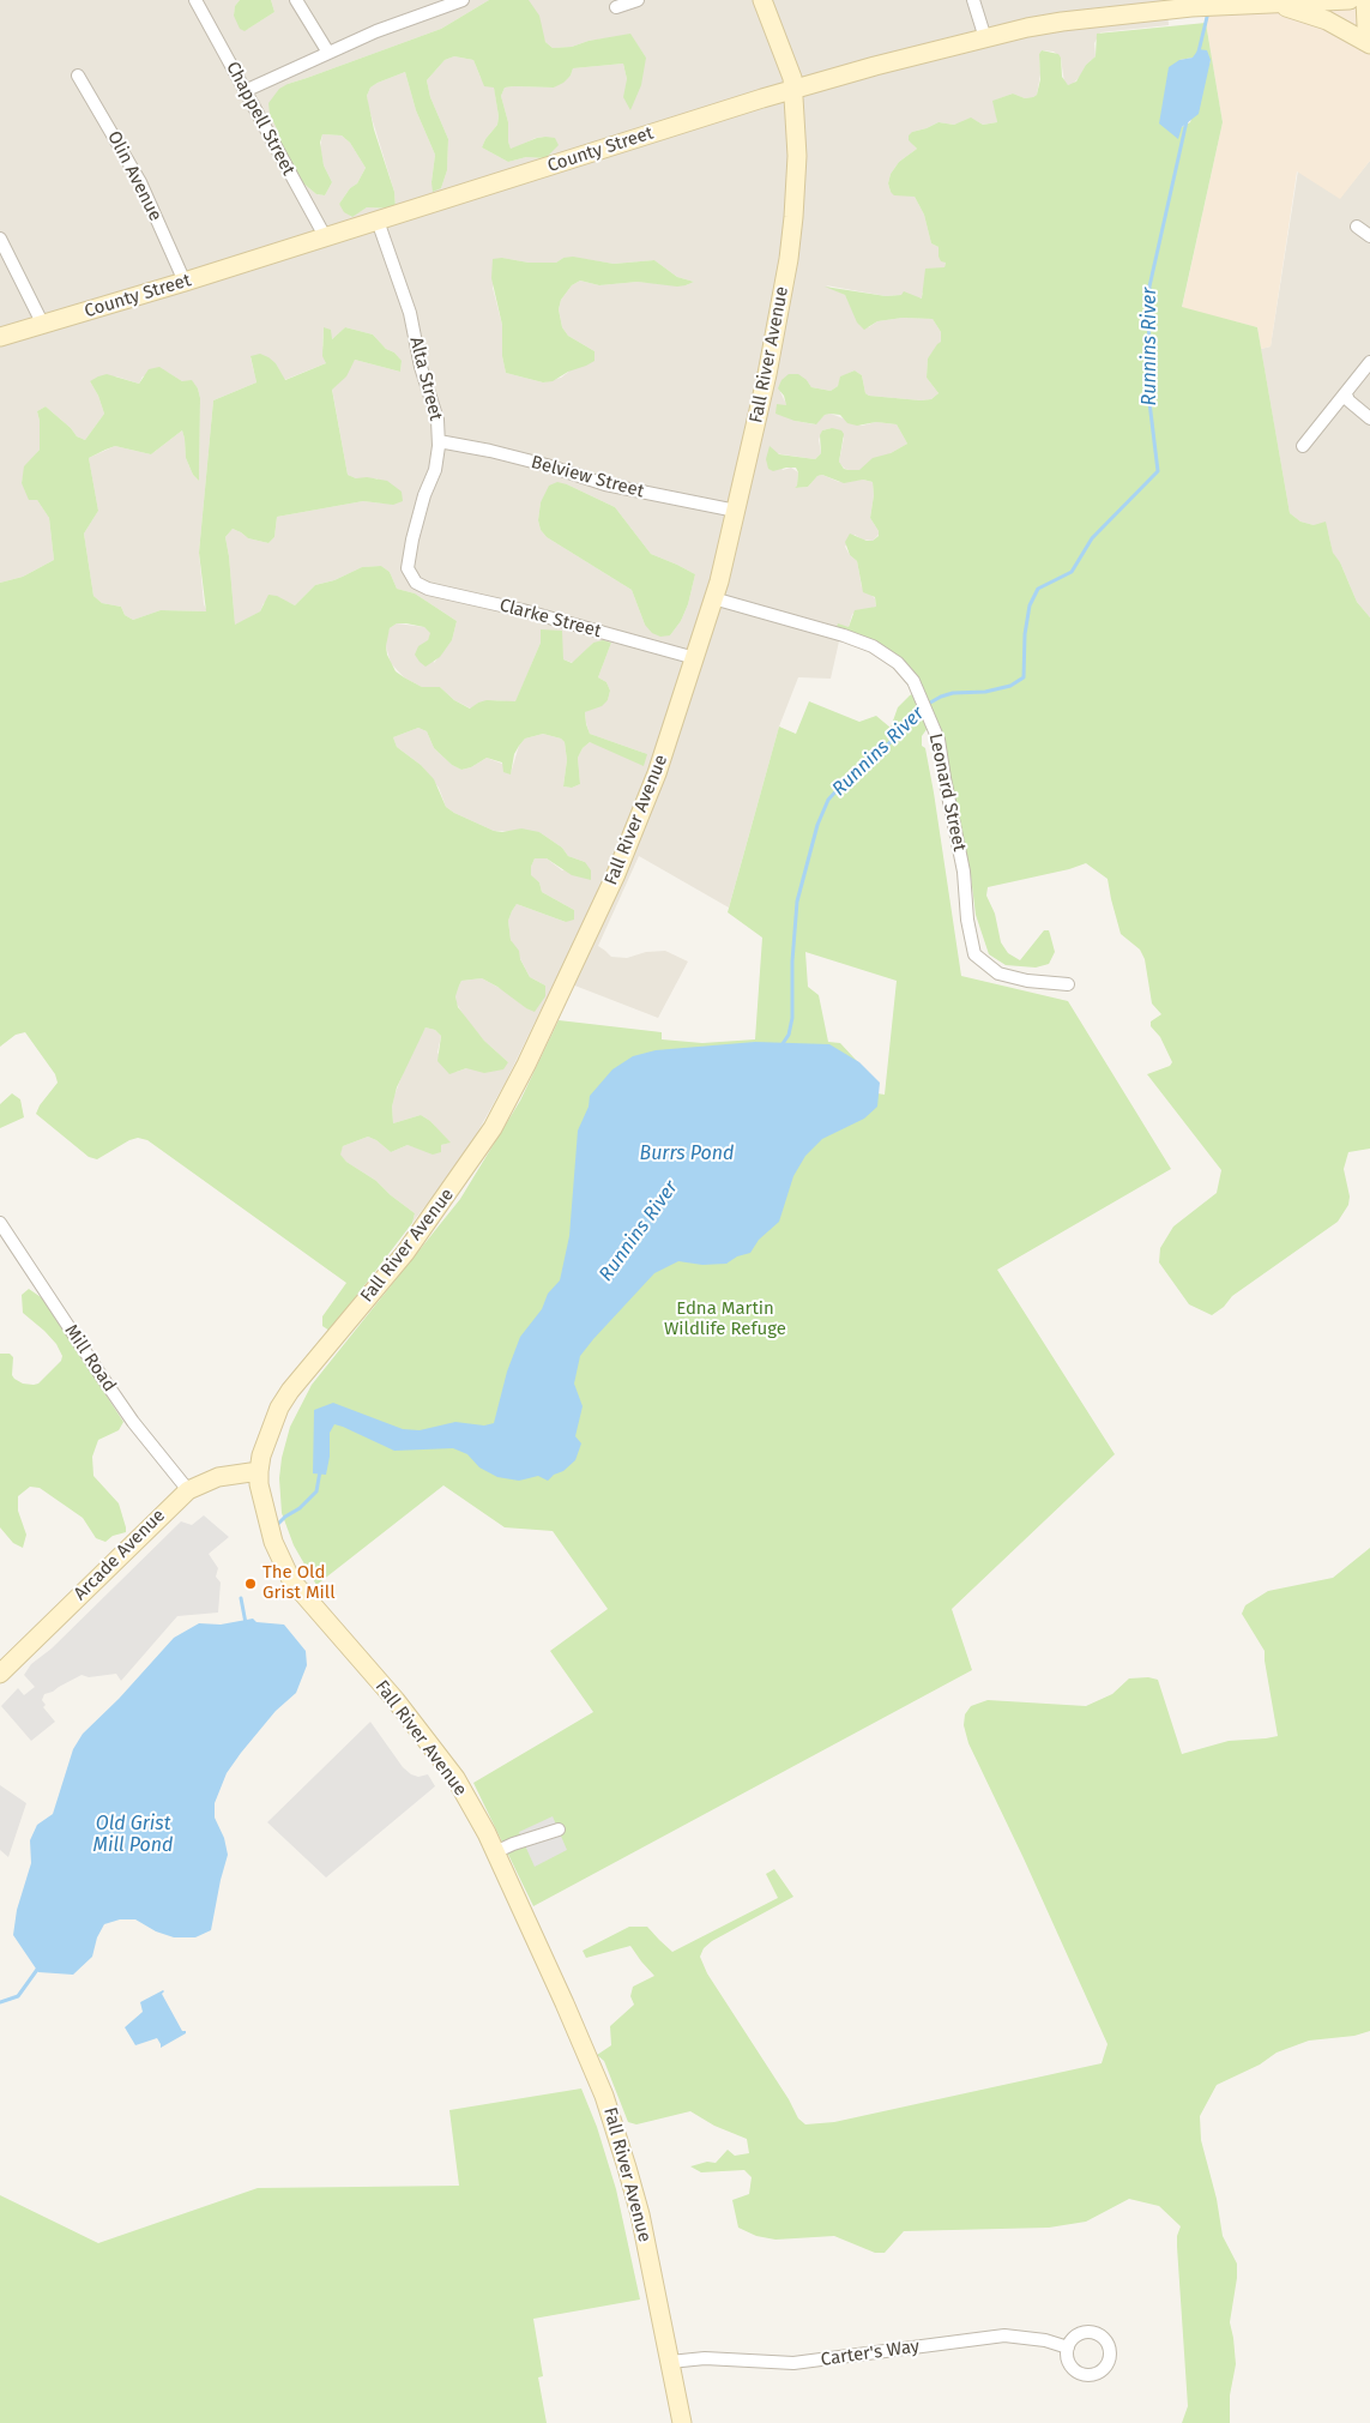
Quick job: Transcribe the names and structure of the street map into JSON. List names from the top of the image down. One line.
{"streets":{"main road":["County Street","Fall River Avenue","Arcade Avenue"],"street":["Chappell Street","Olin Avenue","Alta Street","Belview Street","Clarke Street","Leonard Street","Mill Road","Carter's Way"]},"crossings":[["Chappell Street","County Street"],["County Street","Olin Avenue"],["County Street","Fall River Avenue"],["County Street","Alta Street"],["Fall River Avenue","Belview Street"],["Fall River Avenue","Clarke Street"],["Fall River Avenue","Leonard Street"],["Fall River Avenue","Arcade Avenue"],["Fall River Avenue","Carter's Way"],["Alta Street","Belview Street"],["Alta Street","Clarke Street"],["Mill Road","Arcade Avenue"]],"water":["Runnins River","Burrs Pond","Old Grist Mill Pond"],"parks":["Edna Martin Wildlife Refuge"],"places":["The Old Grist Mill"]}
